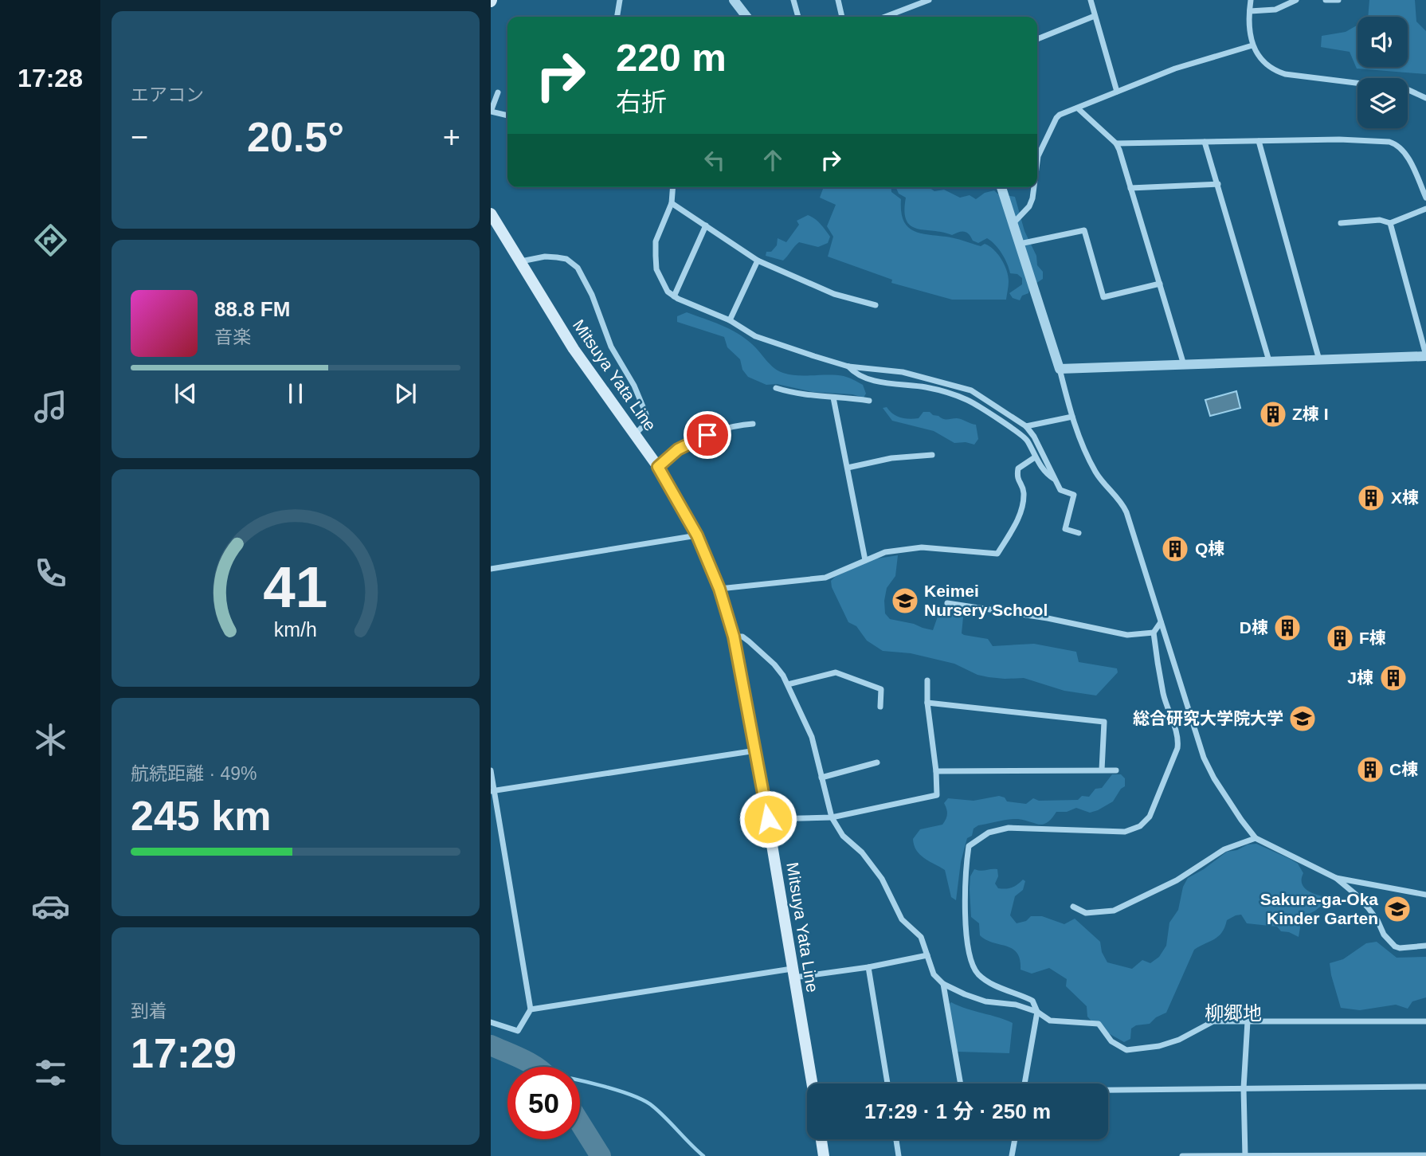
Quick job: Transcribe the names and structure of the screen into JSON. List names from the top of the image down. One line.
{"streets":{"main road":["Mitsuya Yata Line"]},"districts":["柳郷地"],"places":{"building":["Z棟 I","X棟","Q棟","D棟","F棟","J棟","C棟"],"school or university":["Keimei Nursery School","総合研究大学院大学","Sakura-ga-Oka Kinder Garten"]},"page":{"tabs":"17:28","tile":["エアコン",["航続距離 · 49%","245 km"],["到着","17:29"]],"turn":["220 m","右折"],"heat":["−","20.5°","+"],"song":["88.8 FM","音楽"],"limit":"50","trip":"17:29 · 1 分 · 250 m","gauge":["41","km/h"]}}
